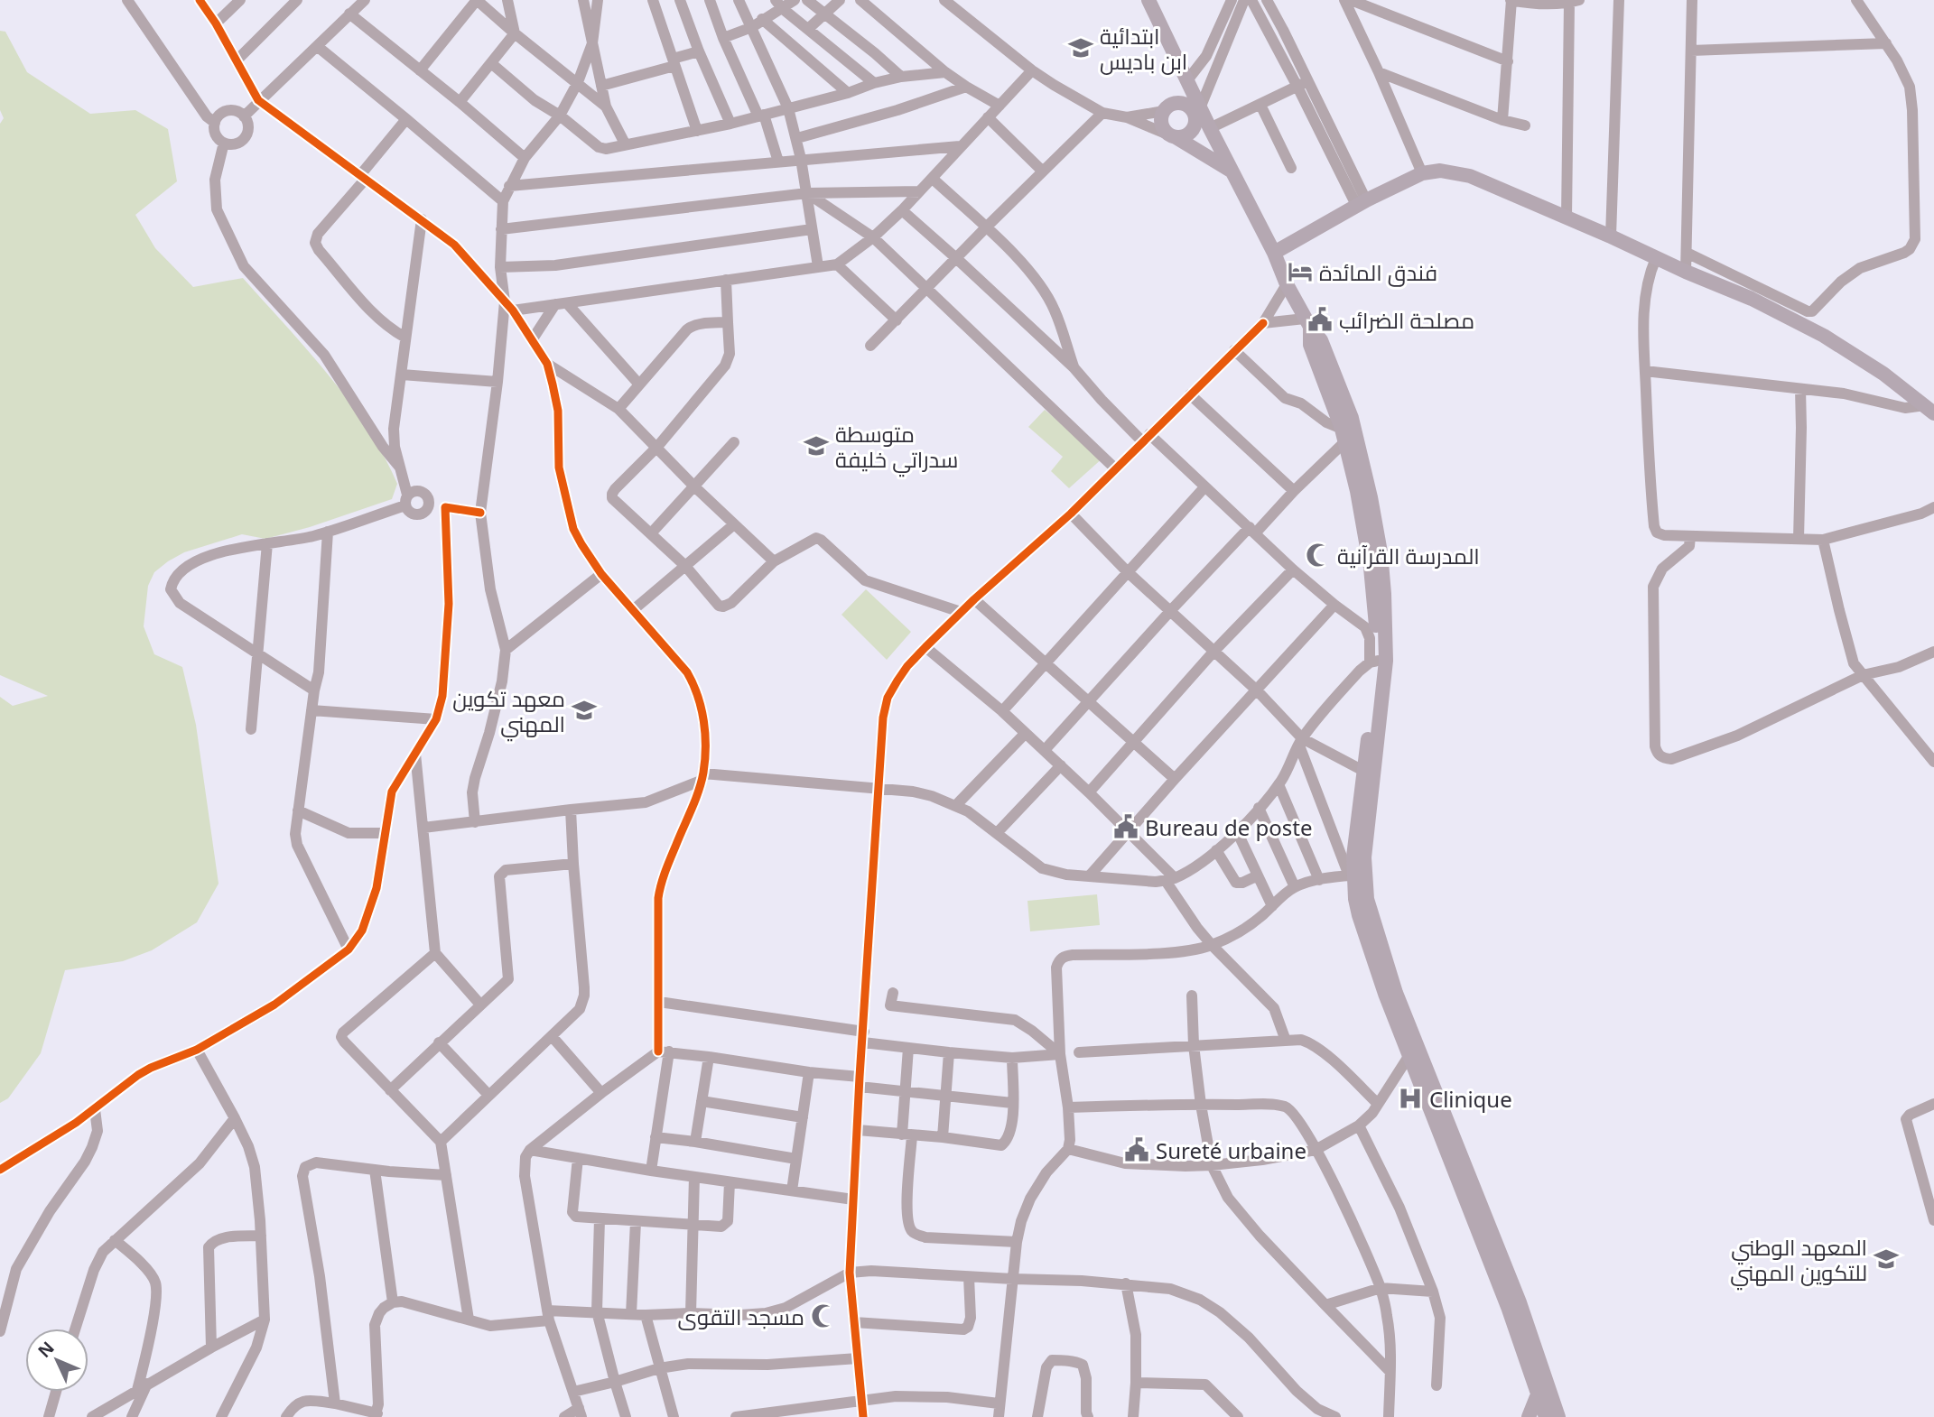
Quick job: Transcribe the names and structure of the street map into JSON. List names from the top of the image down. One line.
{"places":{"school or university":["ابتدائية ابن باديس","متوسطة سدراتي خليفة","معهد تكوين المهني","المعهد الوطني للتكوين المهني"],"hotel":["فندق المائدة"],"public building":["مصلحة الضرائب","Bureau de poste","Sureté urbaine"],"mosque":["المدرسة القرآنية","مسجد التقوى"],"hospital":["Clinique"]},"north":"top left"}
